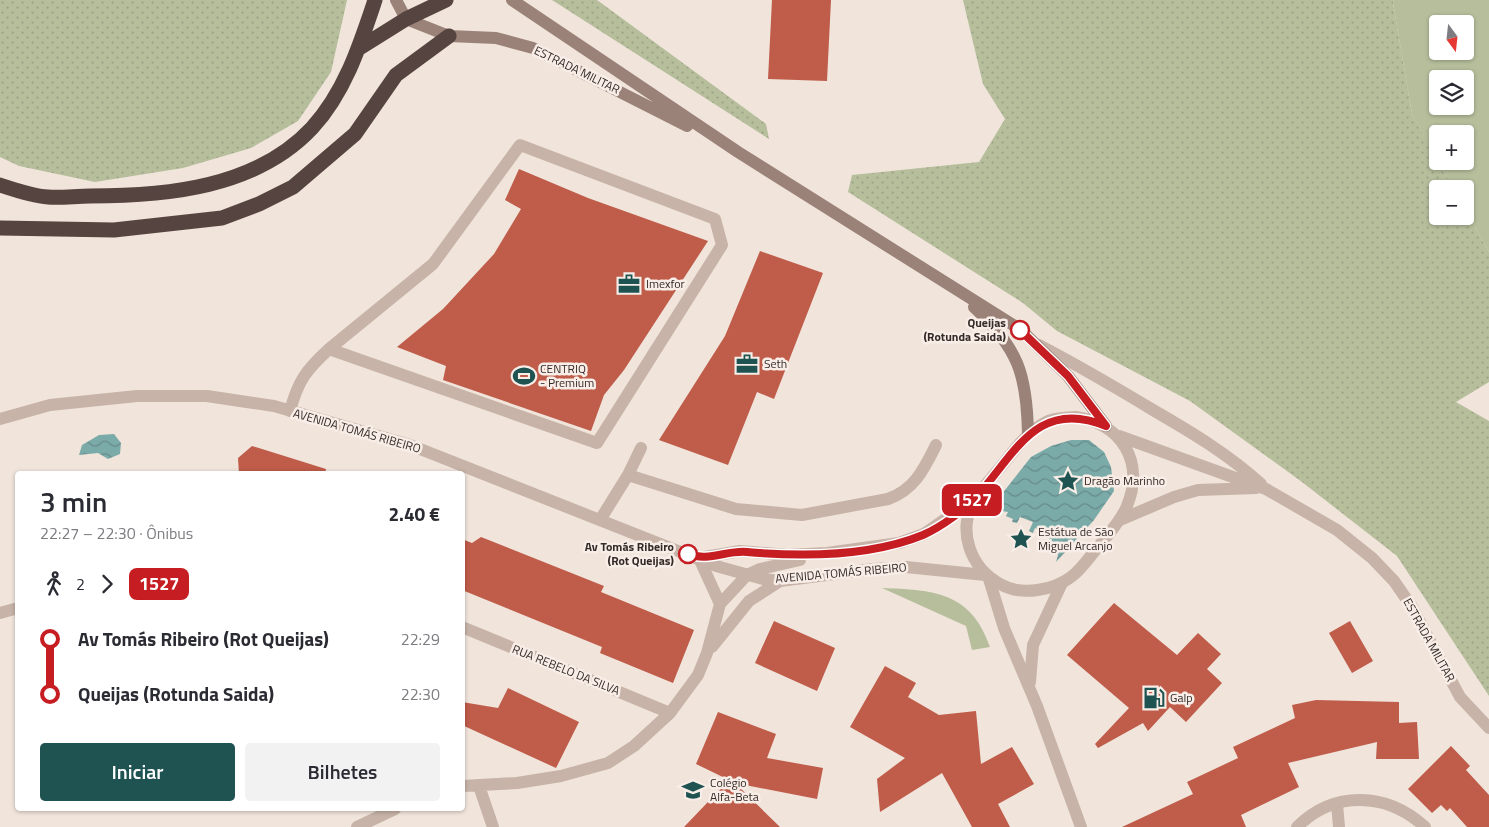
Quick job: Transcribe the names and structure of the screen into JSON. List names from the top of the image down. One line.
{"streets":{"main road":["ESTRADA MILITAR"],"street":["AVENIDA TOMÁS RIBEIRO","RUA REBELO DA SILVA"]},"crossings":[["ESTRADA MILITAR","AVENIDA TOMÁS RIBEIRO"]],"places":{"office":["Imexfor","Seth"],"other":["Queijas (Rotunda Saida)","Av Tomás Ribeiro (Rot Queijas)"],"sports":["CENTRIQ - Premium"],"place":["Dragão Marinho","Estátua de São Miguel Arcanjo"],"fuel station":["Galp"],"school or university":["Colégio Alfa-Beta"]},"lines":["bus line 1527"],"north":"bottom","page":{"on_map":"1527","map_buttons":["+","−"],"heading":["3 min","22:27 – 22:30 · Ônibus","2.40 €"],"legs":["2","1527"],"list":[{"name":"Av Tomás Ribeiro (Rot Queijas)","value":"22:29"},{"name":"Queijas (Rotunda Saida)","value":"22:30"}],"buttons":["Iniciar","Bilhetes"]}}
